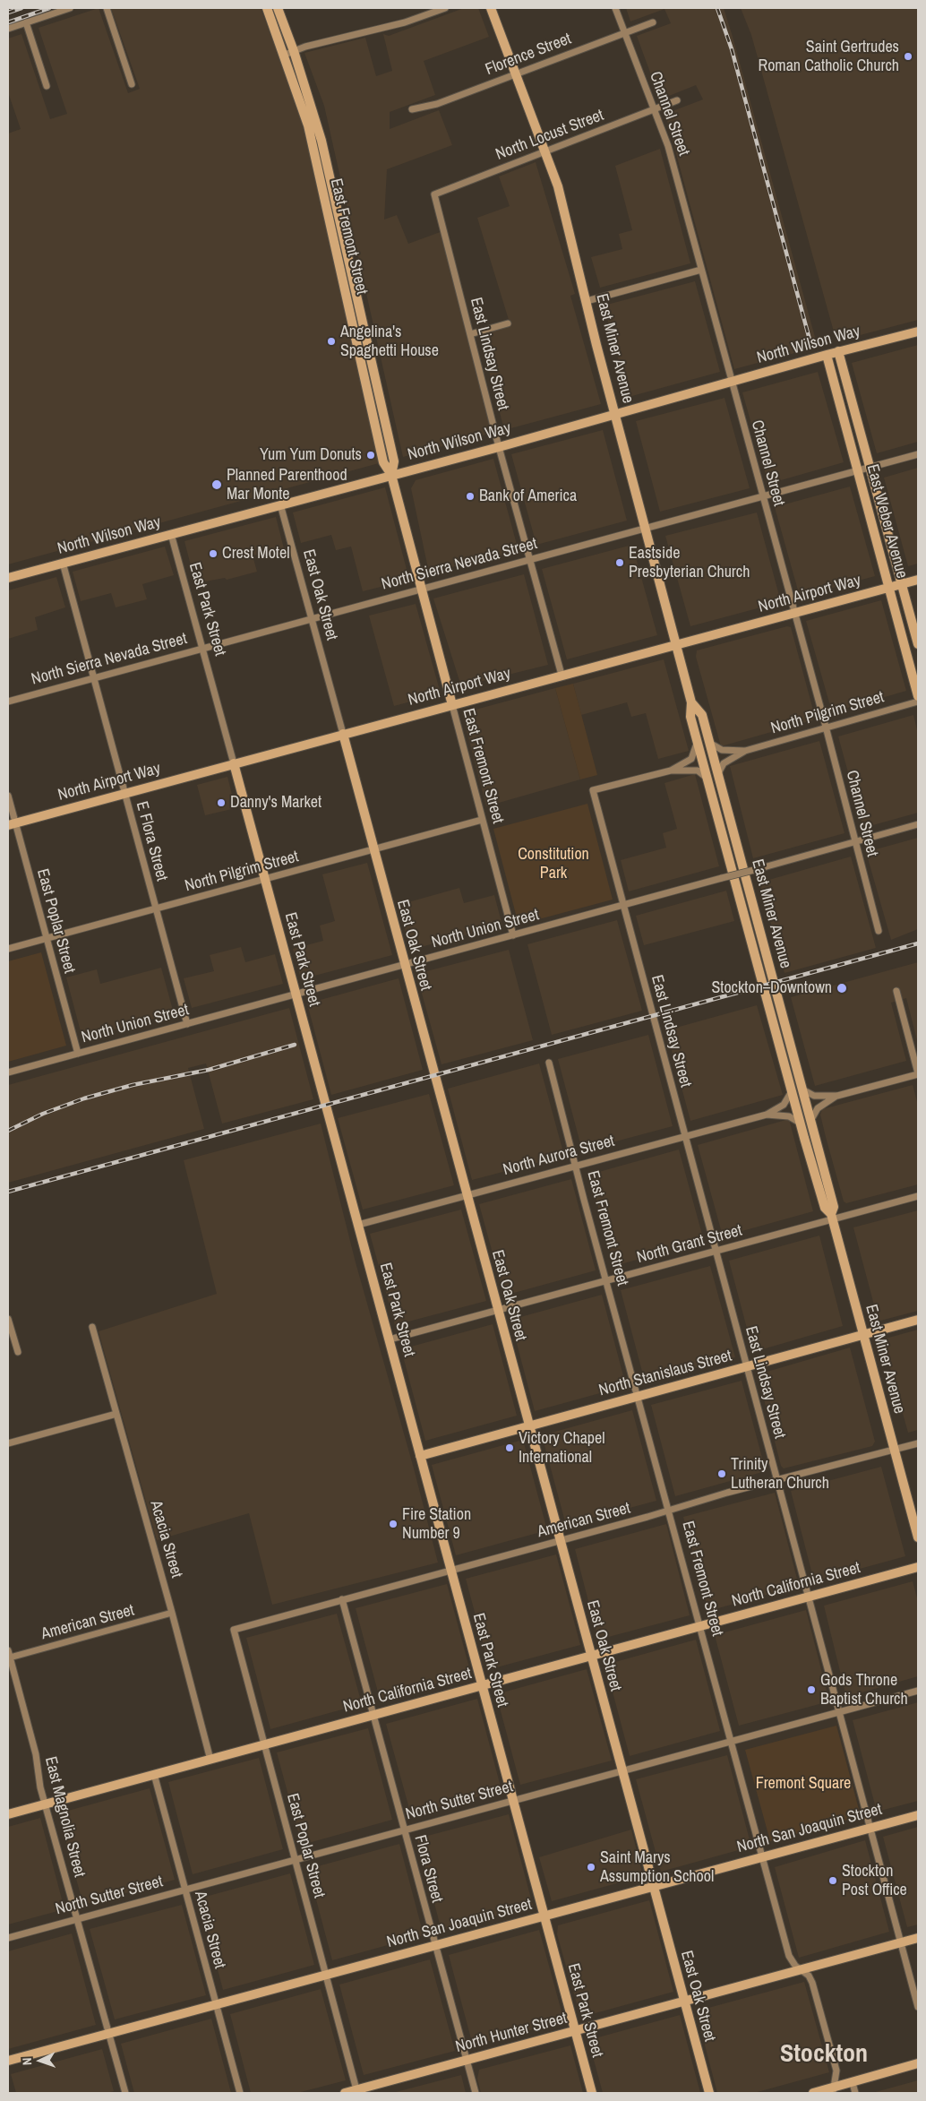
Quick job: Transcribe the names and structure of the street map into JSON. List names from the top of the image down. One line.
{"streets":{"street":["Florence Street","Channel Street","North Locust Street","East Fremont Street","North Wilson Way","East Miner Avenue","East Lindsay Street","East Weber Avenue","North Sierra Nevada Street","North Airport Way","East Oak Street","East Park Street","North Pilgrim Street","E Flora Street","East Poplar Street","North Union Street","North Aurora Street","North Grant Street","North Stanislaus Street","American Street","Acacia Street","North California Street","North Sutter Street","East Magnolia Street","North San Joaquin Street","Flora Street","North Hunter Street"]},"crossings":[["Florence Street","Channel Street"],["Florence Street","East Miner Avenue"],["Channel Street","North Locust Street"],["Channel Street","North Wilson Way"],["Channel Street","North Sierra Nevada Street"],["Channel Street","North Airport Way"],["Channel Street","North Pilgrim Street"],["Channel Street","North Union Street"],["North Locust Street","East Miner Avenue"],["North Locust Street","East Lindsay Street"],["East Fremont Street","North Wilson Way"],["East Fremont Street","North Sierra Nevada Street"],["East Fremont Street","North Airport Way"],["East Fremont Street","North Pilgrim Street"],["East Fremont Street","North Union Street"],["East Fremont Street","North Aurora Street"],["East Fremont Street","North Grant Street"],["East Fremont Street","North Stanislaus Street"],["East Fremont Street","American Street"],["East Fremont Street","North California Street"],["East Fremont Street","North Sutter Street"],["East Fremont Street","North San Joaquin Street"],["East Fremont Street","North Hunter Street"],["North Wilson Way","East Miner Avenue"],["North Wilson Way","East Lindsay Street"],["North Wilson Way","East Weber Avenue"],["North Wilson Way","East Oak Street"],["North Wilson Way","East Park Street"],["North Wilson Way","E Flora Street"],["East Miner Avenue","North Sierra Nevada Street"],["East Miner Avenue","North Airport Way"],["East Miner Avenue","North Pilgrim Street"],["East Miner Avenue","North Aurora Street"],["East Miner Avenue","North Grant Street"],["East Miner Avenue","North Stanislaus Street"],["East Miner Avenue","American Street"],["East Lindsay Street","North Sierra Nevada Street"],["East Lindsay Street","North Airport Way"],["East Lindsay Street","North Union Street"],["East Lindsay Street","North Aurora Street"],["East Lindsay Street","North Grant Street"],["East Lindsay Street","North Stanislaus Street"],["East Lindsay Street","American Street"],["East Lindsay Street","North California Street"],["East Lindsay Street","North Sutter Street"],["East Lindsay Street","North San Joaquin Street"],["East Lindsay Street","North Hunter Street"],["East Weber Avenue","North Sierra Nevada Street"],["East Weber Avenue","North Airport Way"],["North Sierra Nevada Street","East Oak Street"],["North Sierra Nevada Street","East Park Street"],["North Sierra Nevada Street","E Flora Street"],["North Airport Way","East Oak Street"],["North Airport Way","East Park Street"],["North Airport Way","E Flora Street"],["North Airport Way","East Poplar Street"],["East Oak Street","North Pilgrim Street"],["East Oak Street","North Union Street"],["East Oak Street","North Aurora Street"],["East Oak Street","North Grant Street"],["East Oak Street","North Stanislaus Street"],["East Oak Street","American Street"],["East Oak Street","North California Street"],["East Oak Street","North Sutter Street"],["East Oak Street","North San Joaquin Street"],["East Oak Street","North Hunter Street"],["East Park Street","North Pilgrim Street"],["East Park Street","North Union Street"],["East Park Street","North Aurora Street"],["East Park Street","North Grant Street"],["East Park Street","North Stanislaus Street"],["East Park Street","American Street"],["East Park Street","North California Street"],["East Park Street","North Sutter Street"],["East Park Street","North San Joaquin Street"],["East Park Street","North Hunter Street"],["North Pilgrim Street","E Flora Street"],["North Pilgrim Street","East Poplar Street"],["E Flora Street","North Union Street"],["East Poplar Street","North Union Street"],["East Poplar Street","American Street"],["East Poplar Street","North California Street"],["East Poplar Street","North Sutter Street"],["East Poplar Street","North San Joaquin Street"],["East Poplar Street","North Hunter Street"],["American Street","Acacia Street"],["American Street","East Magnolia Street"],["American Street","Flora Street"],["Acacia Street","North California Street"],["Acacia Street","North Sutter Street"],["Acacia Street","North San Joaquin Street"],["North California Street","East Magnolia Street"],["North California Street","Flora Street"],["North Sutter Street","East Magnolia Street"],["North Sutter Street","Flora Street"],["East Magnolia Street","North San Joaquin Street"],["North San Joaquin Street","Flora Street"],["Flora Street","North Hunter Street"]],"districts":["Stockton"],"parks":["Constitution Park","Fremont Square"],"places":["Saint Gertrudes Roman Catholic Church","Angelina's Spaghetti House","Yum Yum Donuts","Planned Parenthood Mar Monte","Bank of America","Crest Motel","Eastside Presbyterian Church","Danny's Market","Stockton–Downtown","Victory Chapel International","Trinity Lutheran Church","Fire Station Number 9","Gods Throne Baptist Church","Saint Marys Assumption School","Stockton Post Office"],"north":"left"}
